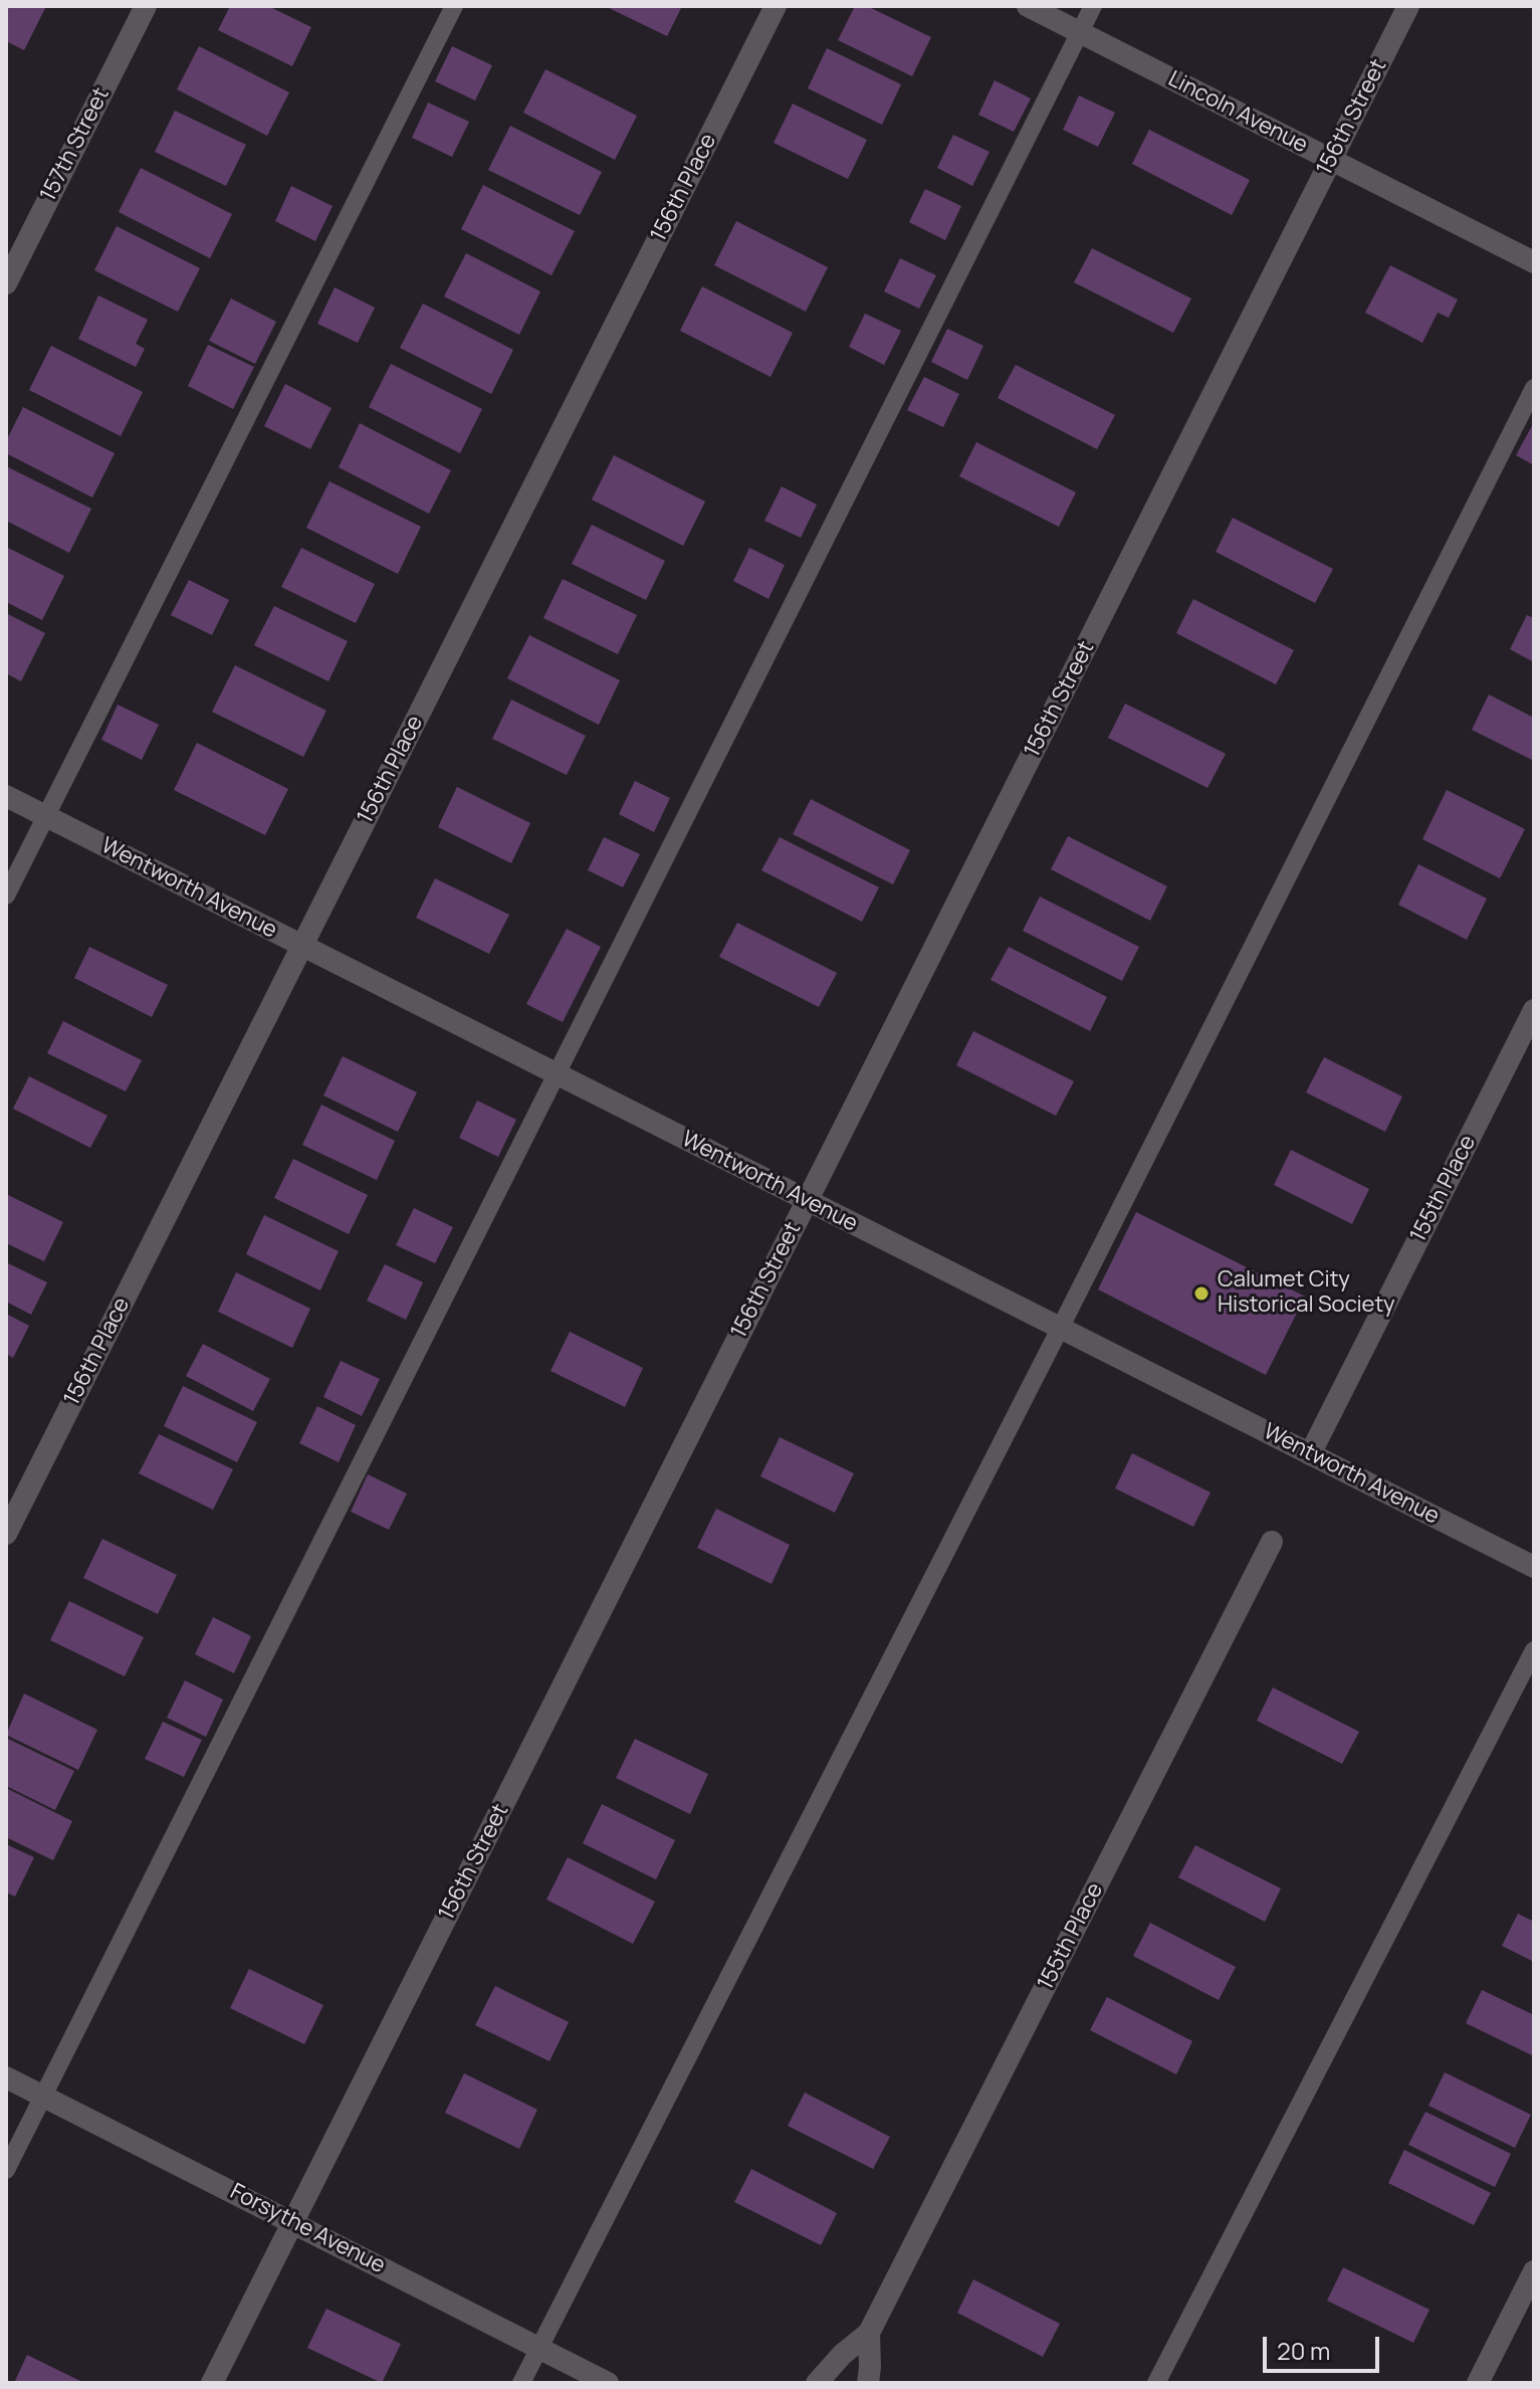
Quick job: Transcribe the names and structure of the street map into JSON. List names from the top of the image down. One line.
{"streets":{"street":["Lincoln Avenue","156th Street","157th Street","156th Place","Wentworth Avenue","155th Place","Forsythe Avenue"]},"crossings":[["Lincoln Avenue","156th Street"],["156th Street","Wentworth Avenue"],["156th Street","Forsythe Avenue"],["156th Place","Wentworth Avenue"],["Wentworth Avenue","155th Place"]],"places":["Calumet City Historical Society"],"scale_bar":"20 m"}
